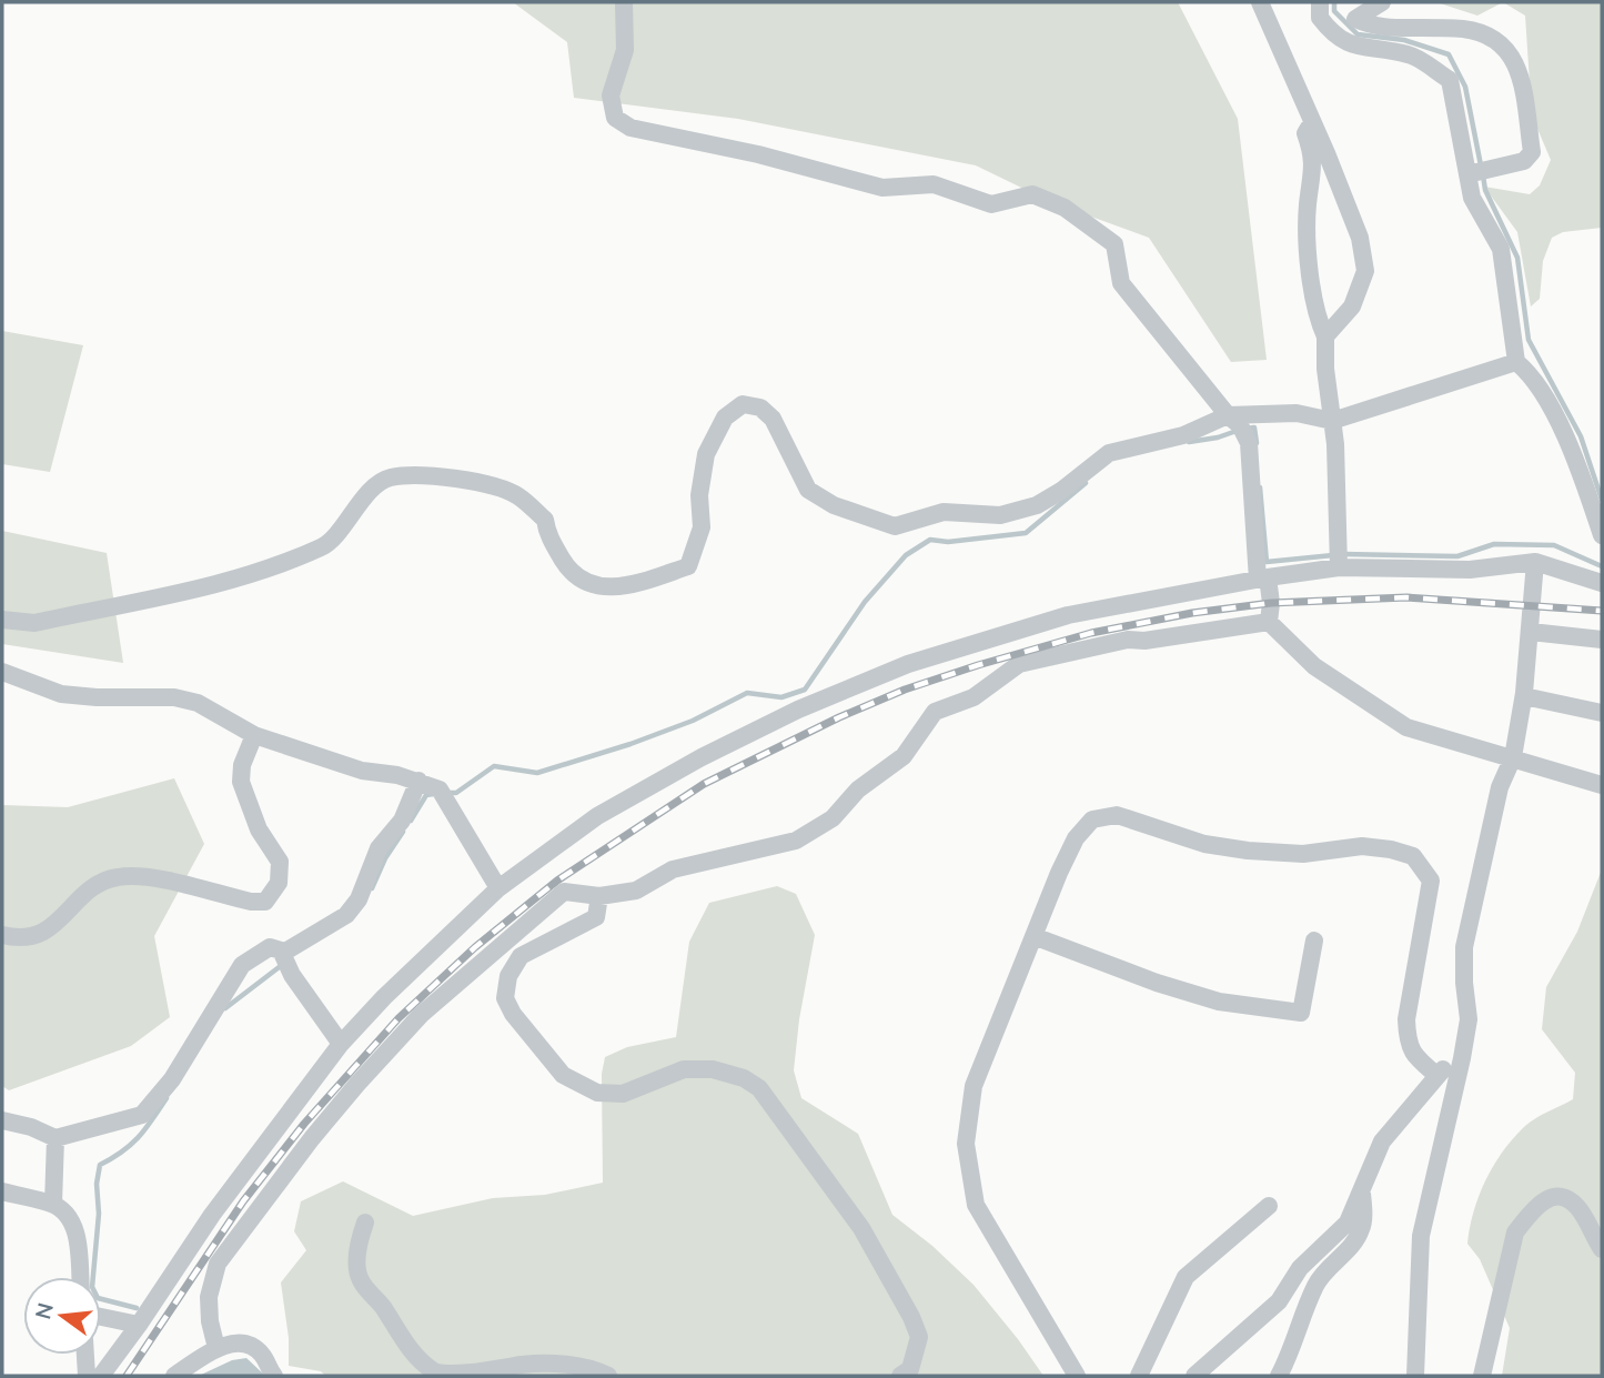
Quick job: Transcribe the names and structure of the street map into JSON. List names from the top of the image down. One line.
{"north":"left"}
